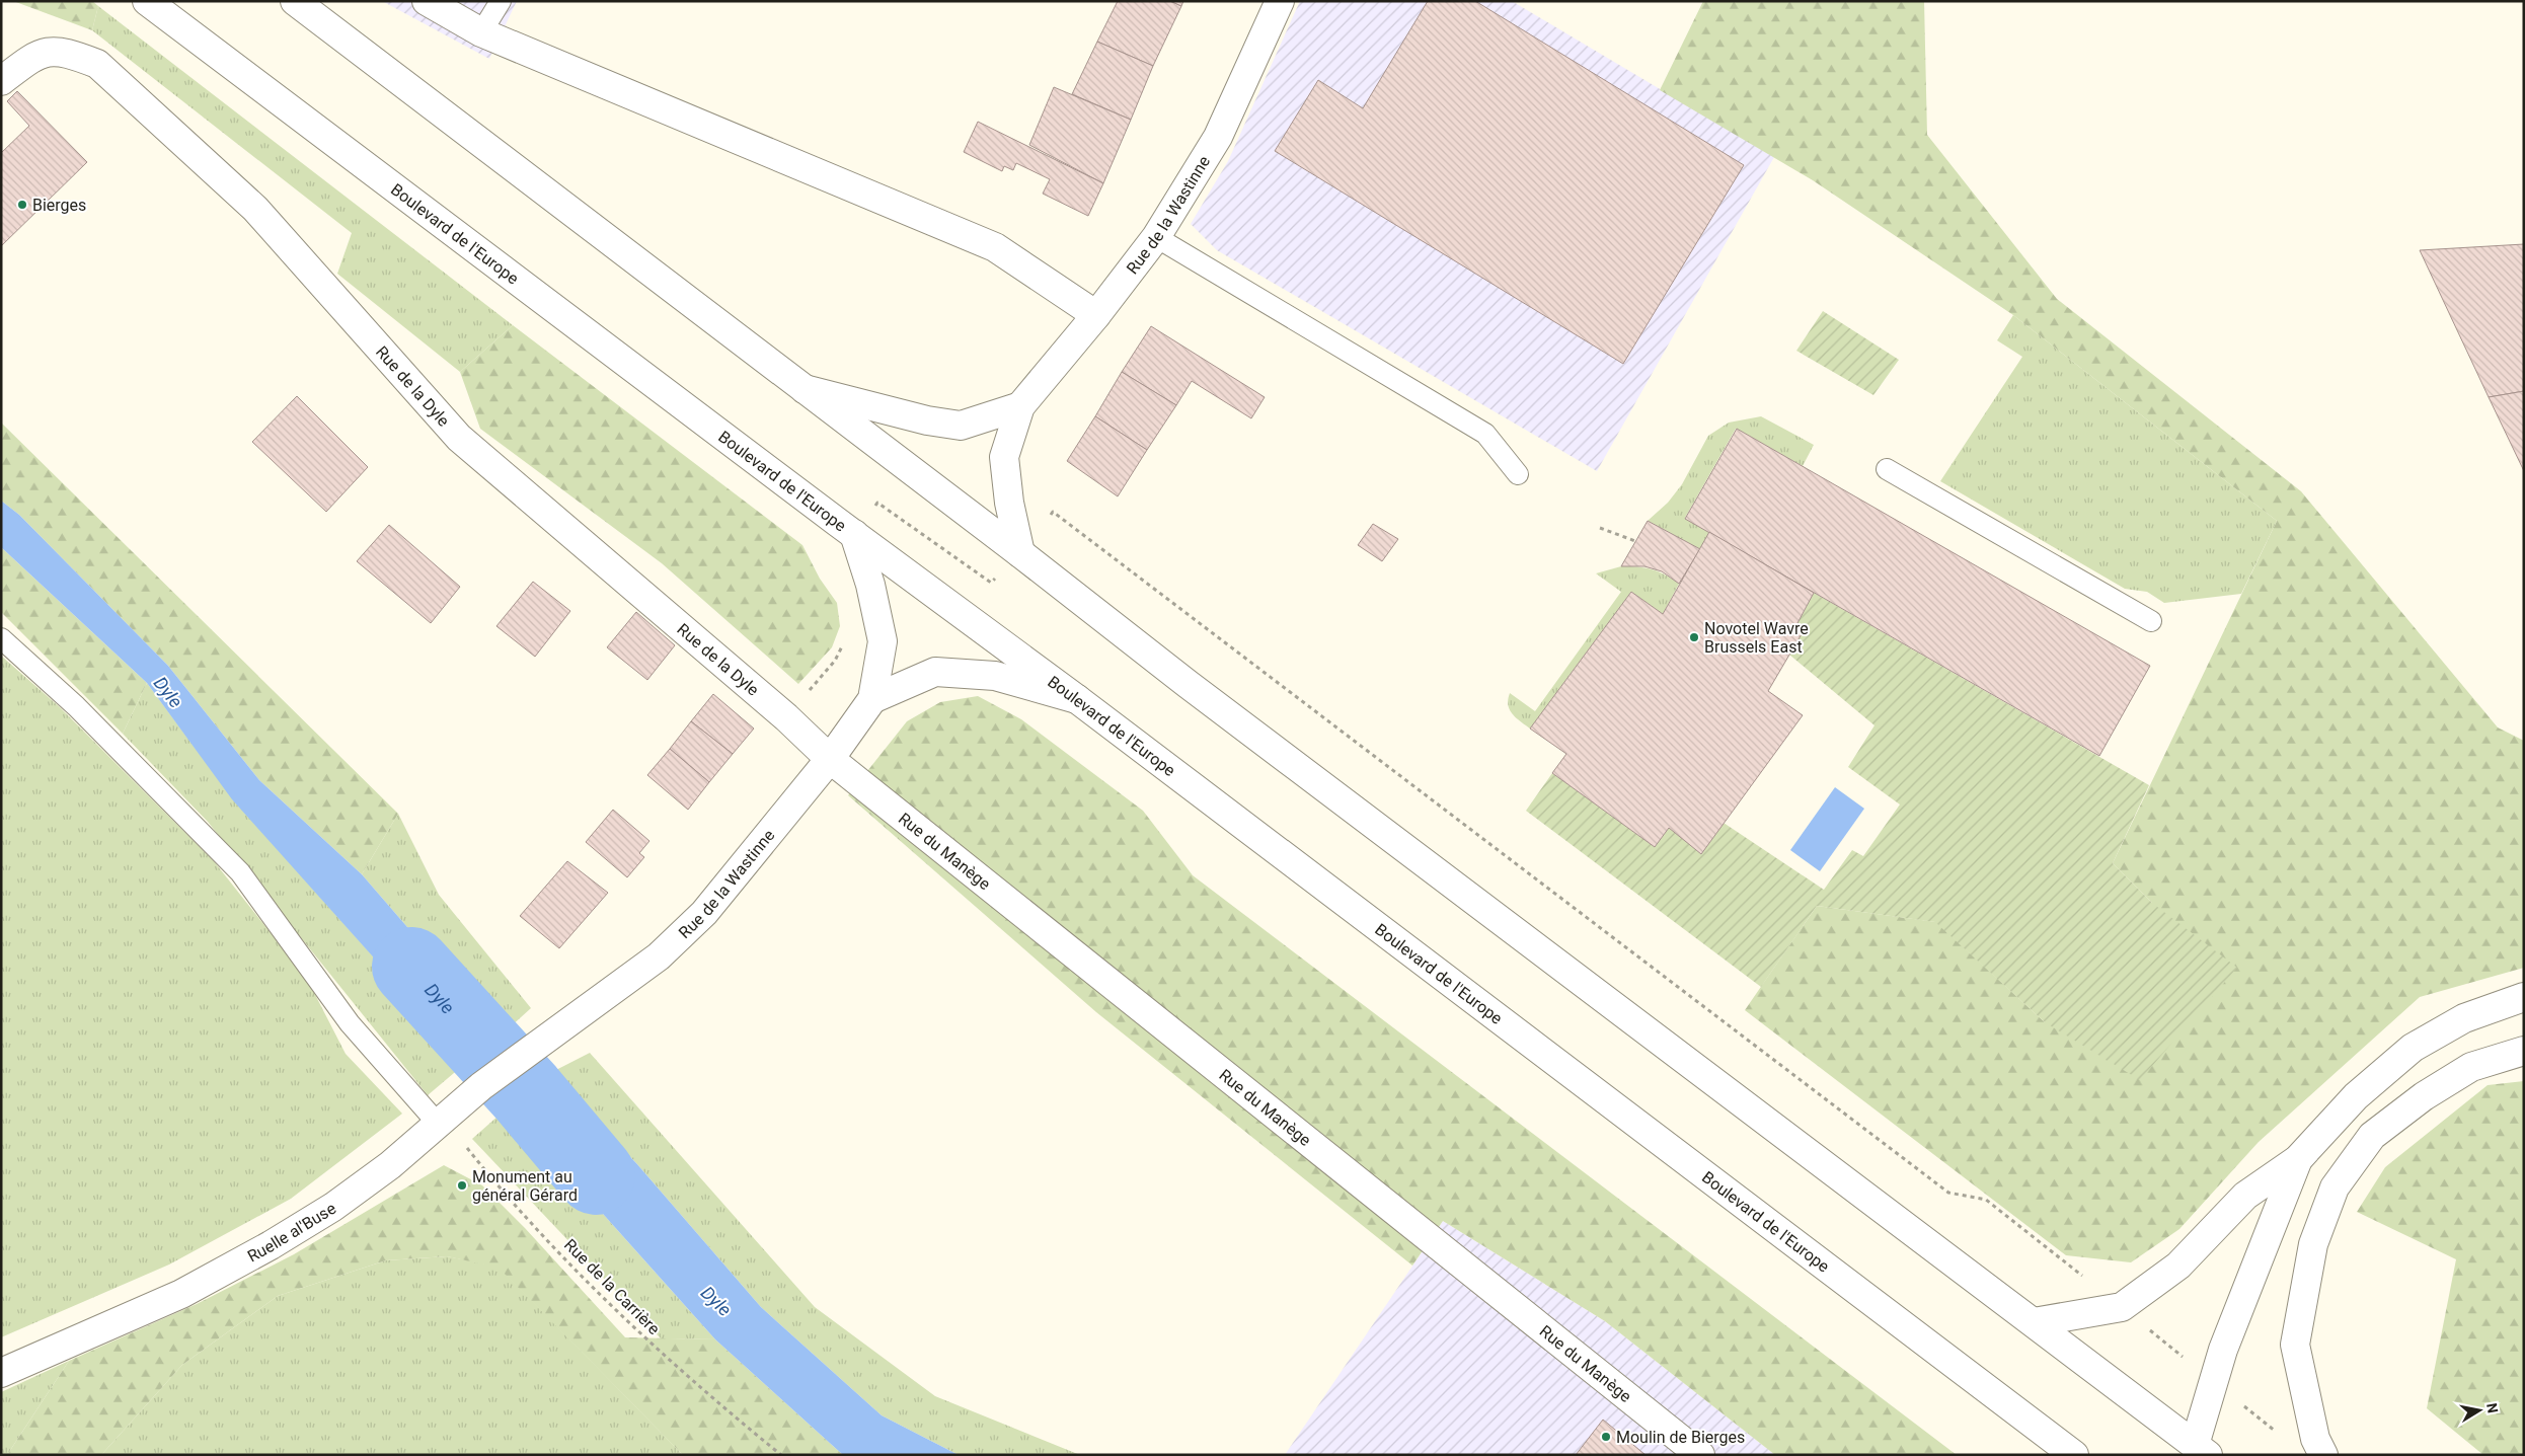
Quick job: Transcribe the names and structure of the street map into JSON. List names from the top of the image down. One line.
{"streets":{"main road":["Rue de la Wastinne","Boulevard de l'Europe","Rue de la Dyle","Rue du Manège","Ruelle al'Buse"],"path":["Rue de la Carrière"]},"crossings":[["Rue de la Wastinne","Boulevard de l'Europe"],["Rue de la Wastinne","Rue de la Dyle"],["Rue de la Wastinne","Rue du Manège"],["Rue de la Wastinne","Ruelle al'Buse"],["Rue de la Dyle","Rue du Manège"],["Ruelle al'Buse","Rue de la Carrière"]],"water":["Dyle"],"places":["Bierges","Novotel Wavre Brussels East","Monument au général Gérard","Moulin de Bierges"],"north":"right"}
